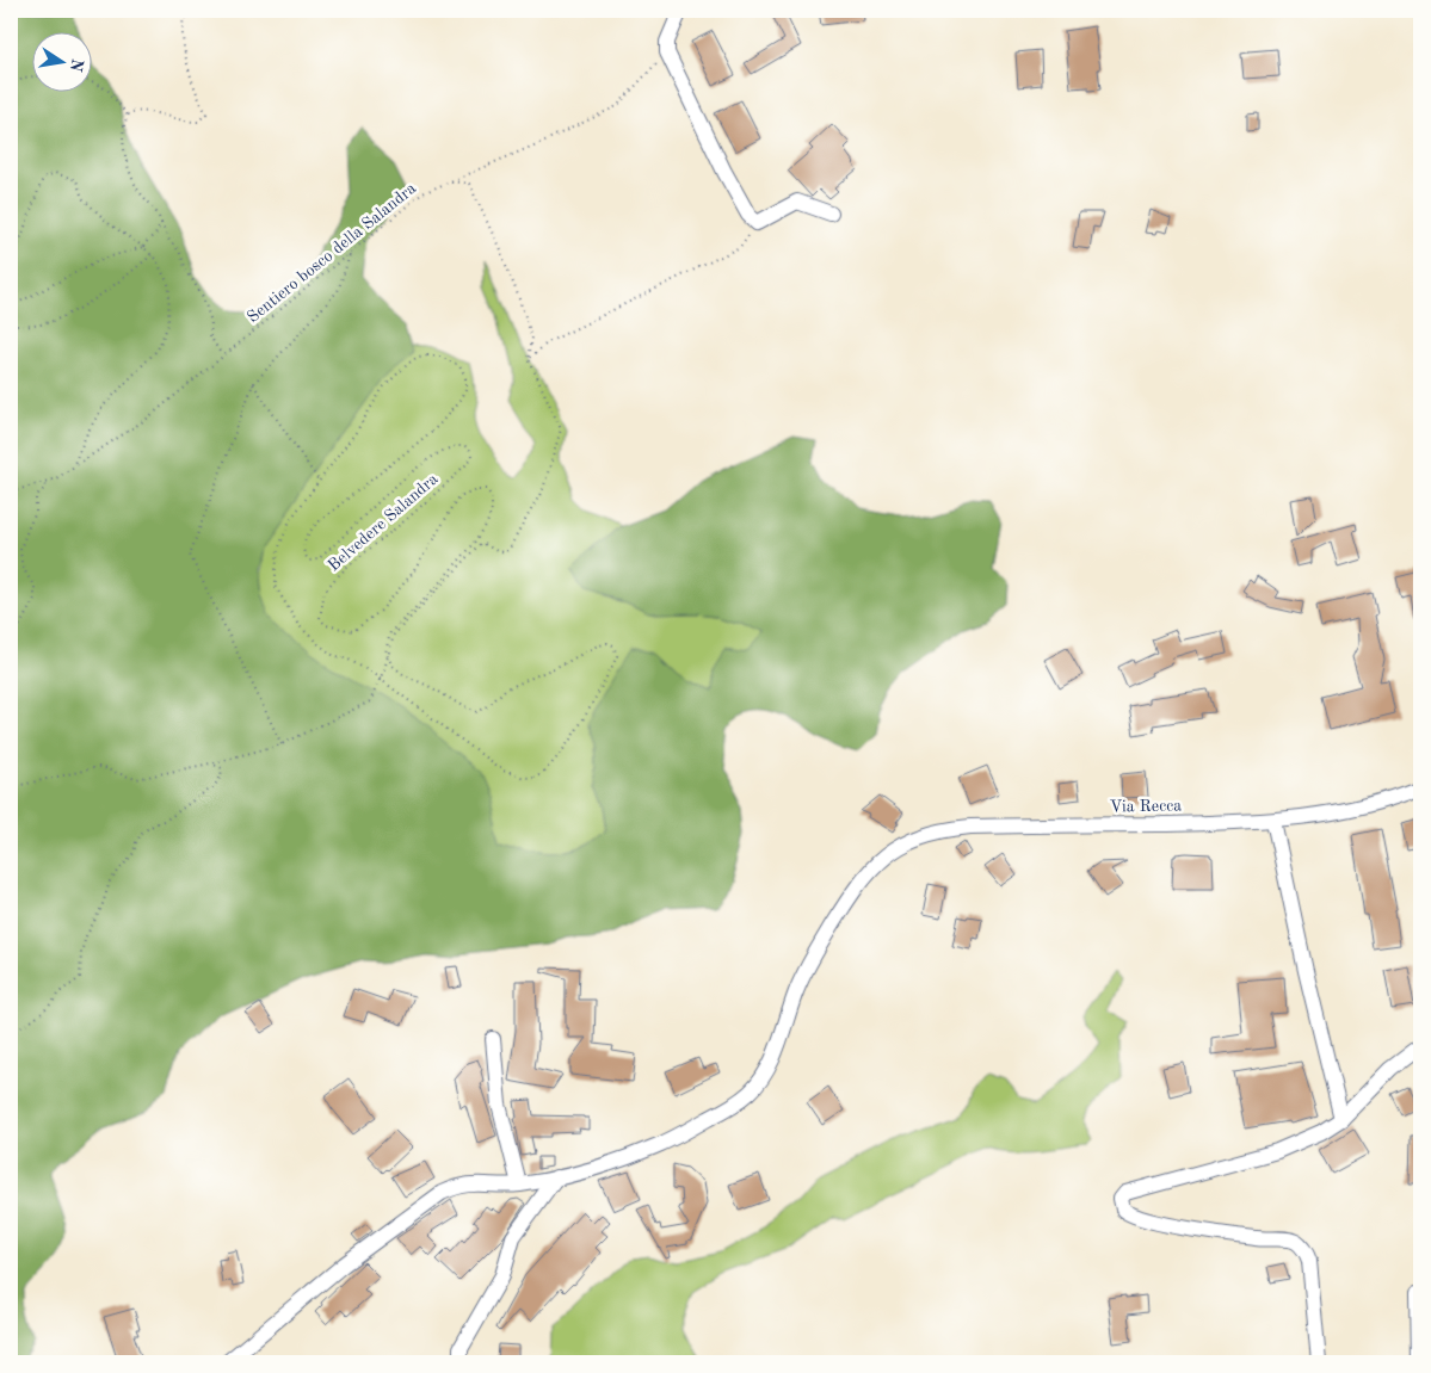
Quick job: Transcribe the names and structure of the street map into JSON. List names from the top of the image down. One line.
{"streets":{"street":["Via Recca"],"path":["Sentiero bosco della Salandra","Belvedere Salandra"]},"north":"right"}
